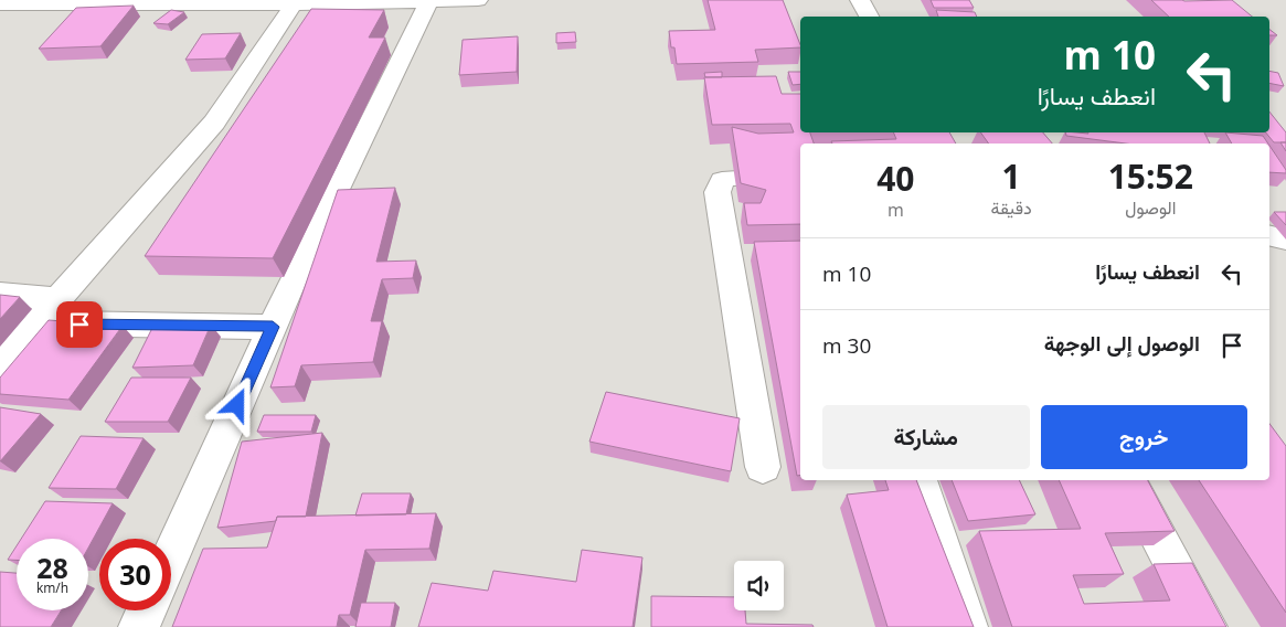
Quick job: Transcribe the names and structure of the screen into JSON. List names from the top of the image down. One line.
{"page":{"turn":["10 m","انعطف يسارًا"],"eta":["15:52","الوصول","1","دقيقة","40","m"],"list":[{"name":"انعطف يسارًا","value":"10 m"},{"name":"الوصول إلى الوجهة","value":"30 m"}],"buttons":["خروج","مشاركة"],"speed":"28 km/h","limit":"30"}}
